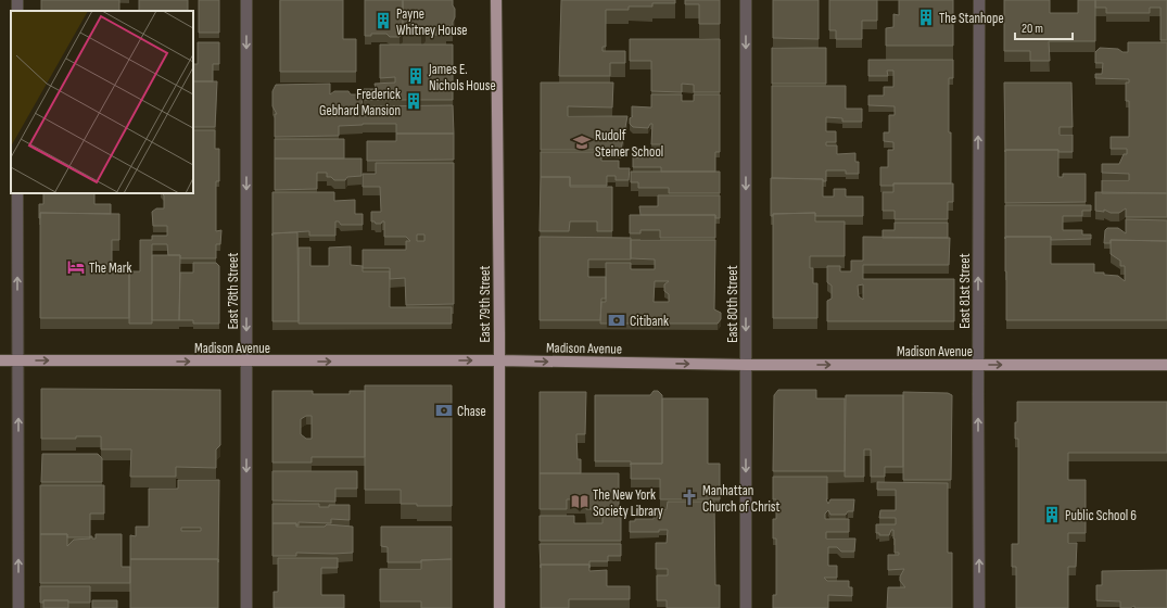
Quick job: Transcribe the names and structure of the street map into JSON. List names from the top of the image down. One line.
{"streets":{"main road":["East 79th Street","Madison Avenue"],"street":["East 78th Street","East 81st Street","East 80th Street"]},"crossings":[["East 78th Street","Madison Avenue"],["East 81st Street","Madison Avenue"],["East 79th Street","Madison Avenue"],["East 80th Street","Madison Avenue"]],"one_way":["East 78th Street","East 81st Street","East 80th Street","Madison Avenue"],"places":{"building":["The Stanhope","Payne Whitney House","James E. Nichols House","Frederick Gebhard Mansion","Public School 6"],"school or university":["Rudolf Steiner School"],"hotel":["The Mark"],"bank":["Citibank","Chase"],"church":["Manhattan Church of Christ"],"library":["The New York Society Library"]},"scale_bar":"20 m"}
